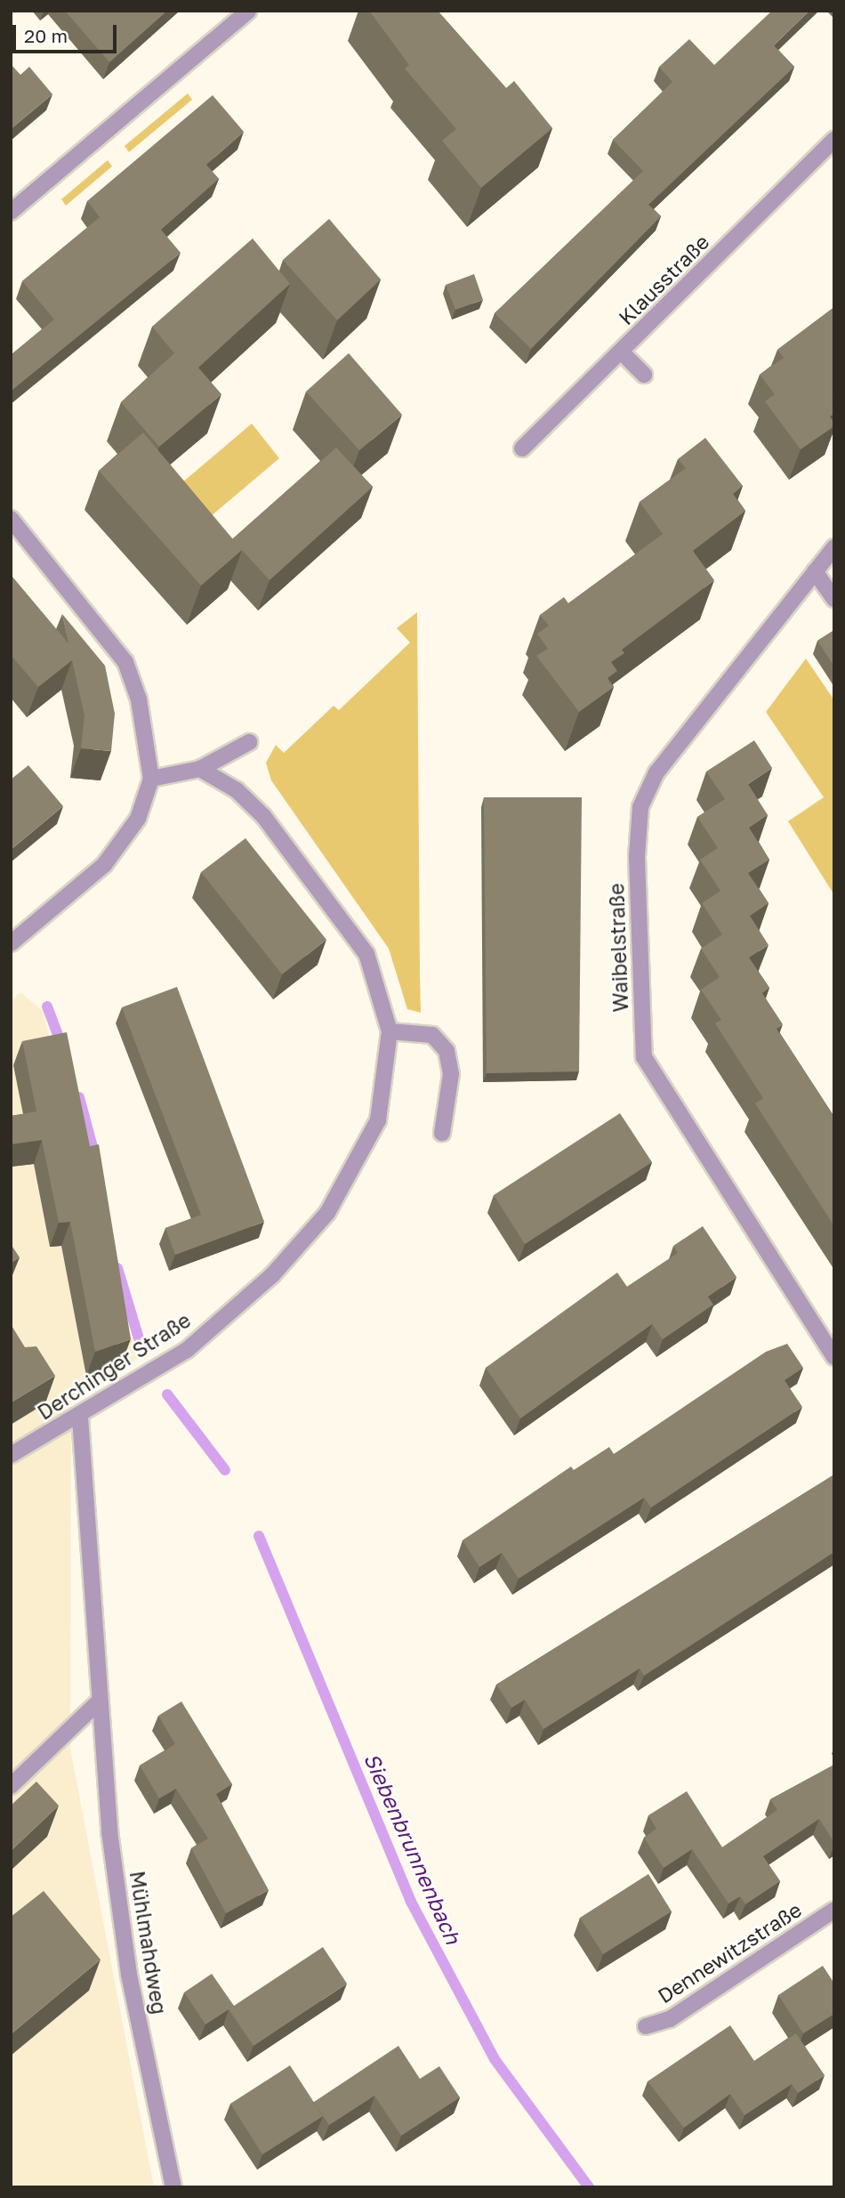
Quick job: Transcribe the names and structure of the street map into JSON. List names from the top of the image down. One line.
{"streets":{"street":["Klausstraße","Waibelstraße","Derchinger Straße","Mühlmahdweg","Dennewitzstraße"]},"crossings":[["Derchinger Straße","Mühlmahdweg"]],"water":["Siebenbrunnenbach"],"scale_bar":"20 m"}
